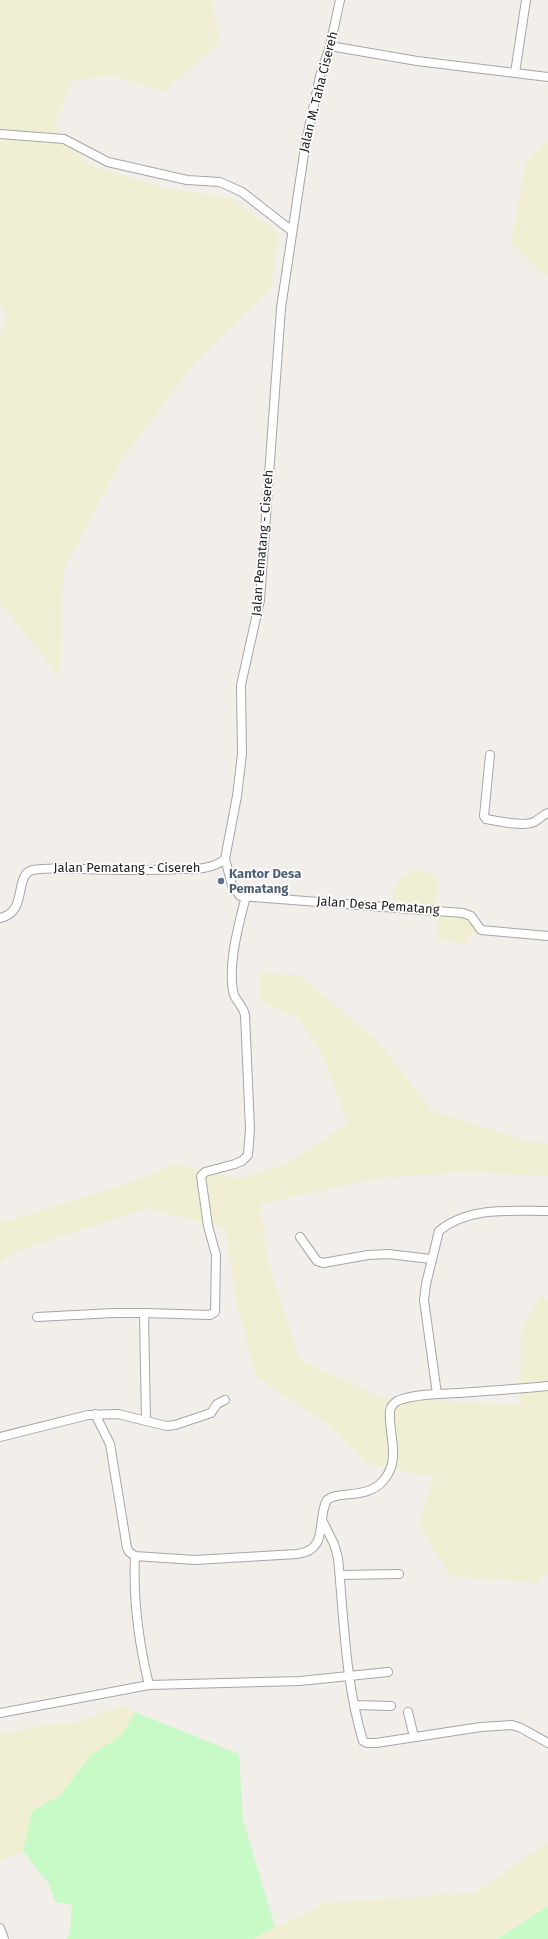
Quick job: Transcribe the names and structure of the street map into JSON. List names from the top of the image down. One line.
{"streets":{"street":["Jalan M. Taha Cisereh","Jalan Pematang - Cisereh","Jalan Desa Pematang"]},"crossings":[["Jalan M. Taha Cisereh","Jalan Pematang - Cisereh"]],"places":["Kantor Desa Pematang"]}
